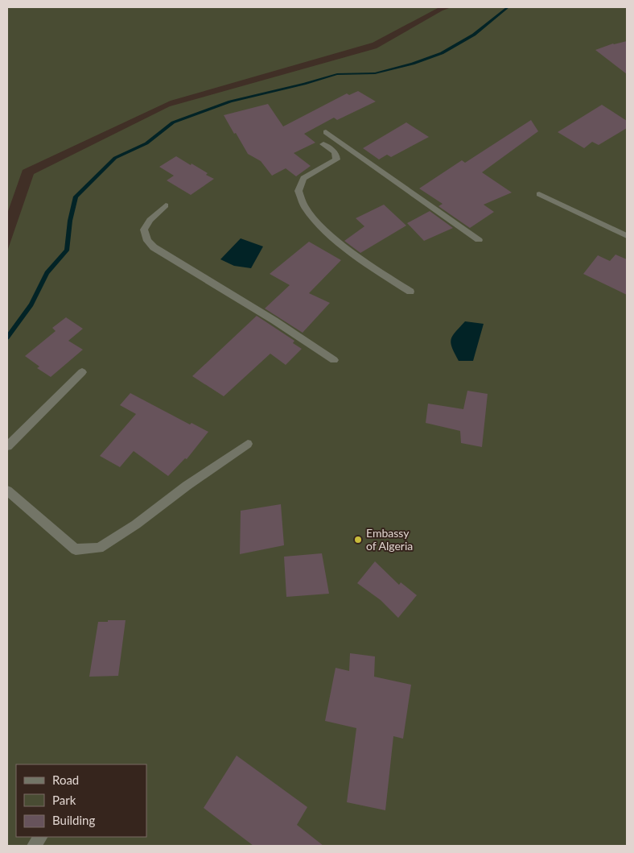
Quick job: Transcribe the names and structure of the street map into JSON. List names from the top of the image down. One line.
{"places":["Embassy of Algeria"],"legend":["Road","Park","Building"]}
